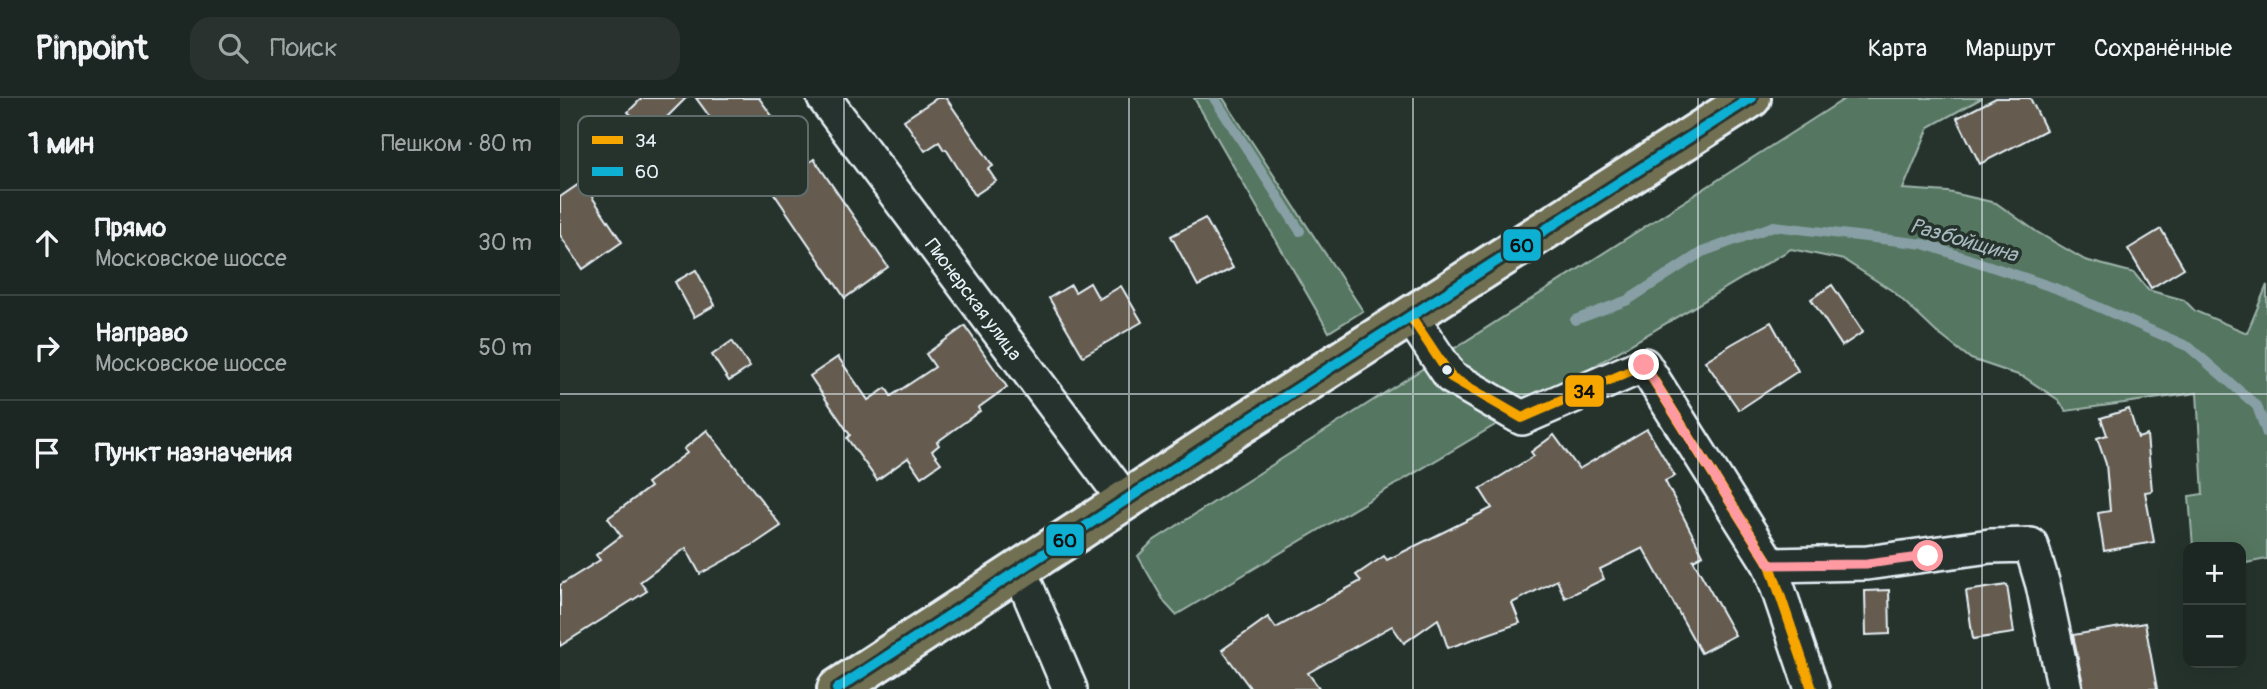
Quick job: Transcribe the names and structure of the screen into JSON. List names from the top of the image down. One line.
{"streets":{"street":["Пионерская улица"]},"water":["Разбойщина"],"lines":["transit line 60","transit line 34"],"legend":["34","60"],"page":{"header":"Pinpoint","search":"Поиск","nav":["Карта","Маршрут","Сохранённые"],"heading":["1 мин","Пешком · 80 m"],"list":[["Прямо","Московское шоссе","30 m"],["Направо","Московское шоссе","50 m"],"Пункт назначения"],"map_buttons":["+","−"]}}
